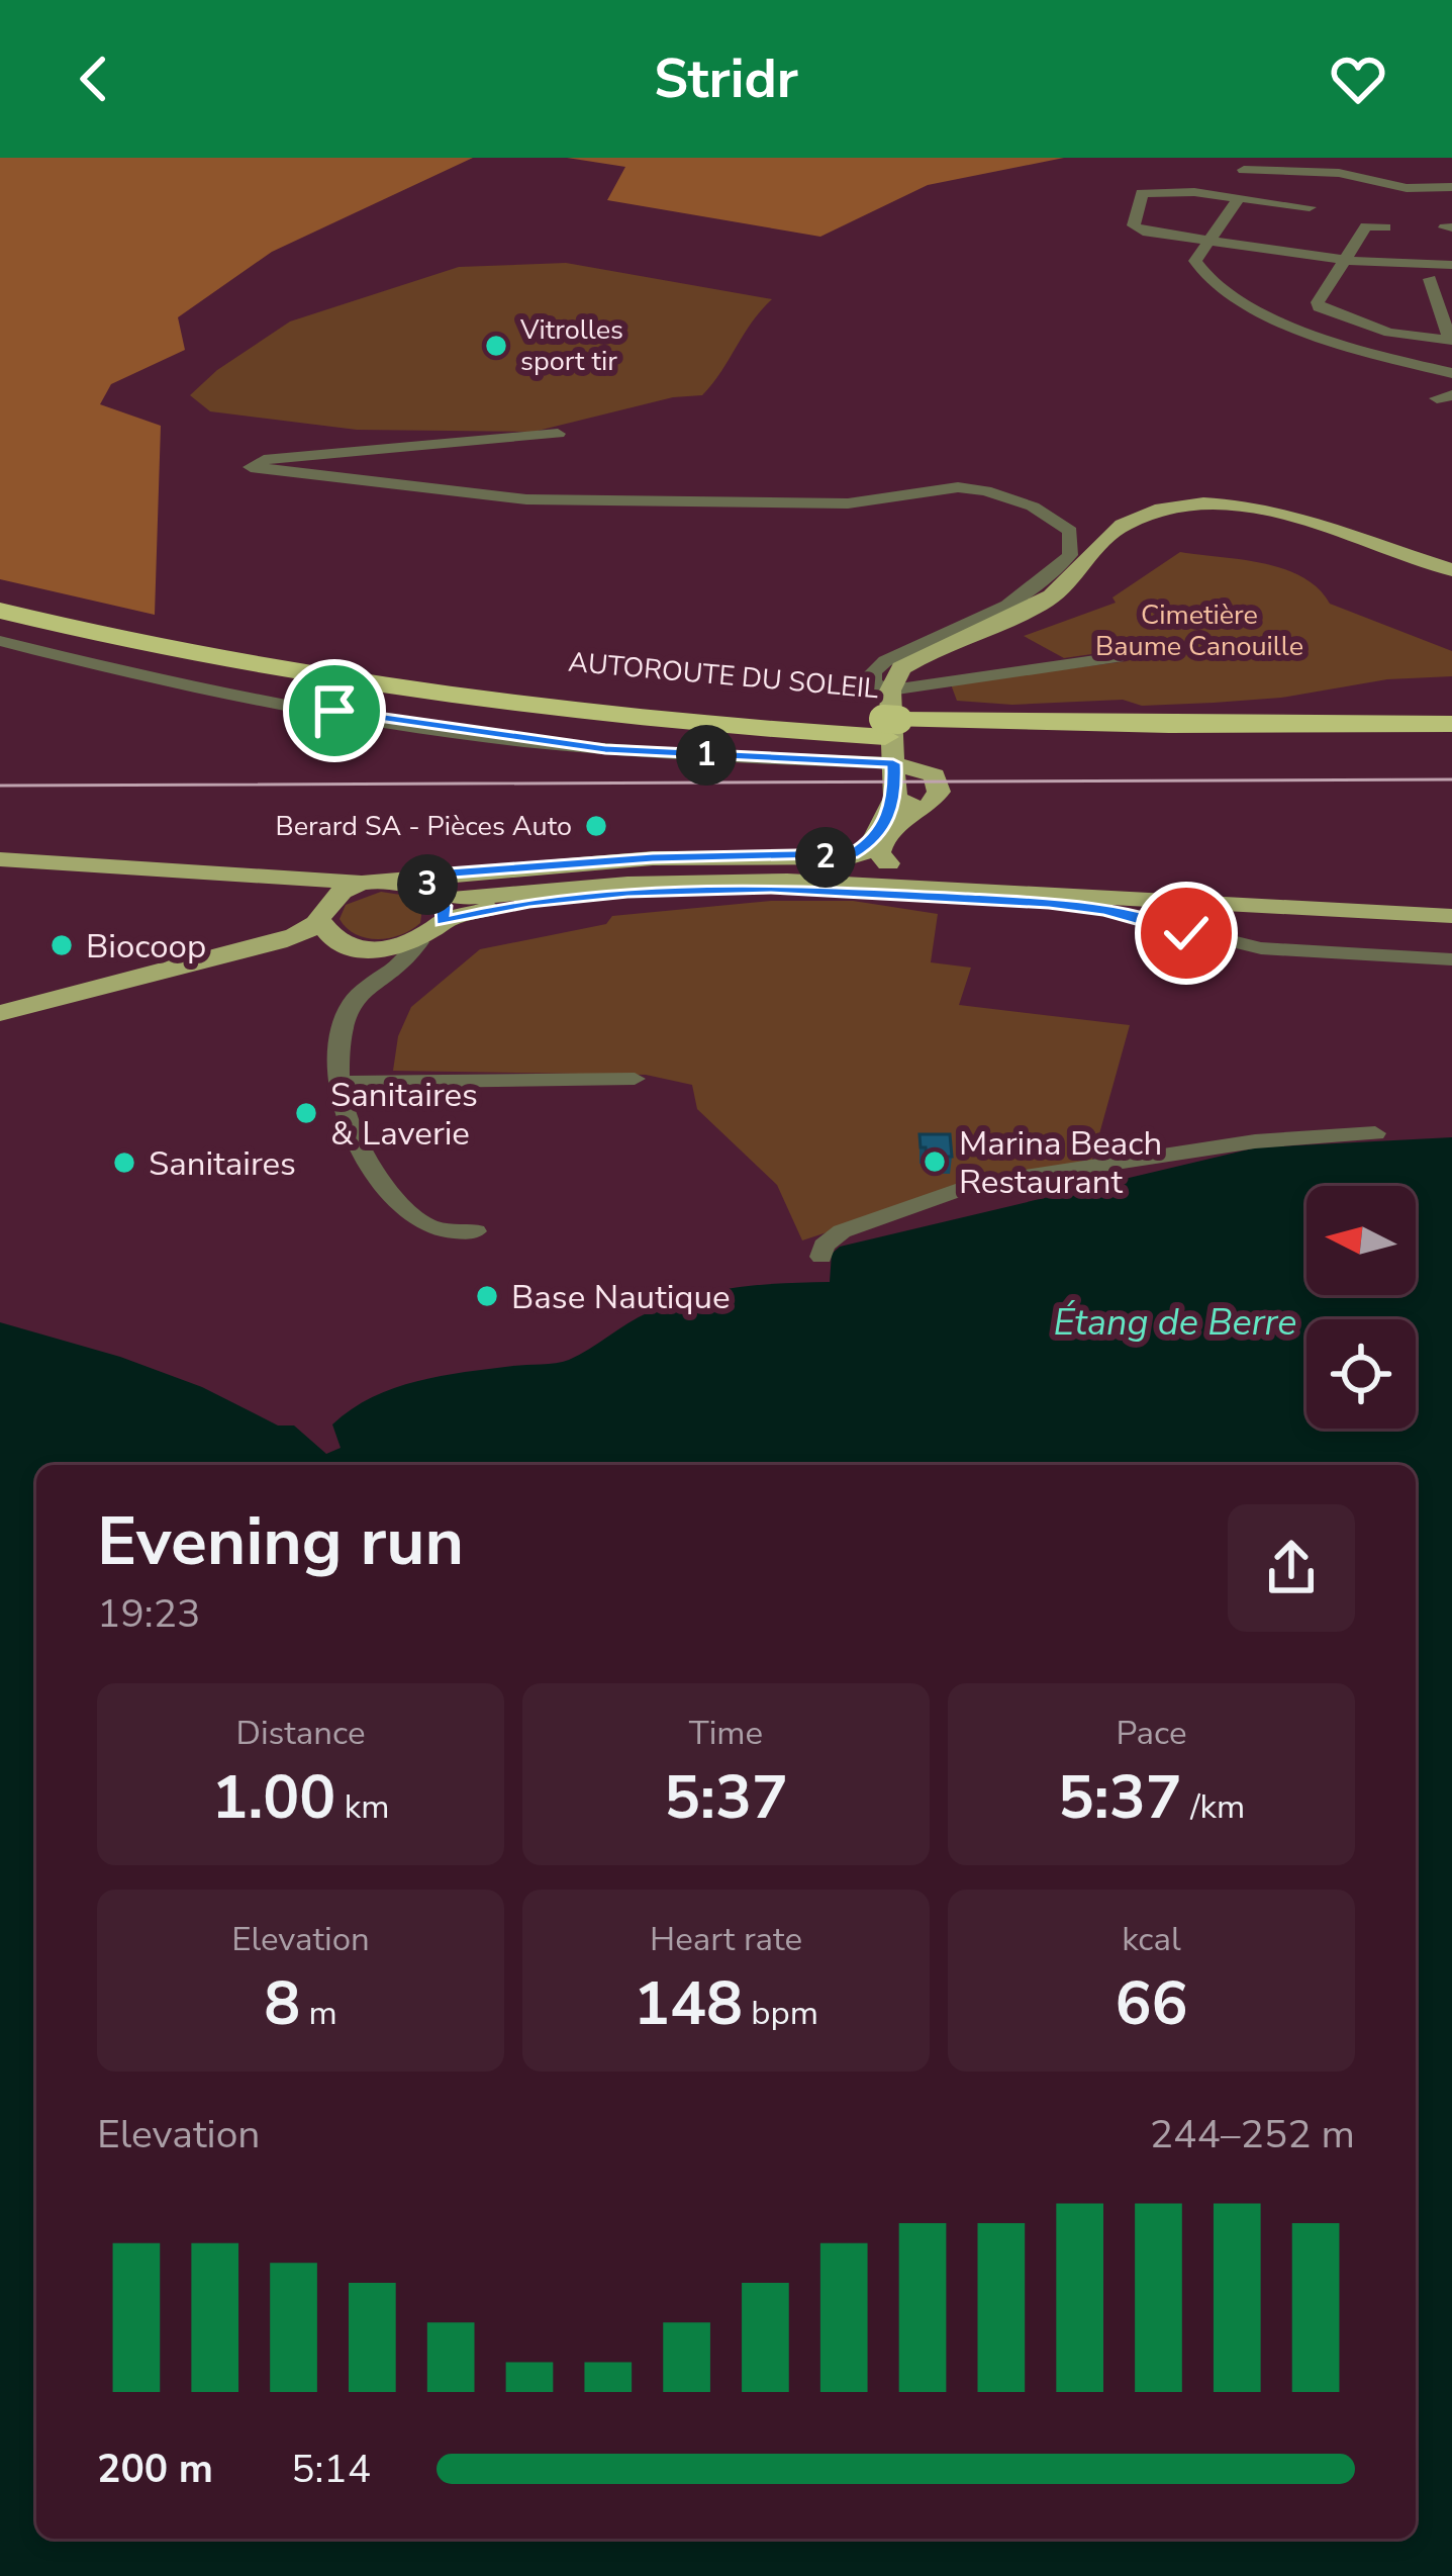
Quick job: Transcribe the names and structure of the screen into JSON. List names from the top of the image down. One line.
{"streets":{"highway":["AUTOROUTE DU SOLEIL"]},"water":["Étang de Berre"],"parks":["Cimetière Baume Canouille"],"places":["Vitrolles sport tir","Berard SA - Pièces Auto","Biocoop","Sanitaires & Laverie","Marina Beach Restaurant","Sanitaires","Base Nautique"],"north":"left","page":{"header":"Stridr","pins":["1","2","3"],"heading":["Evening run","19:23"],"stats":[["Distance","1.00 km"],["Time","5:37"],["Pace","5:37 /km"],["Elevation","8 m"],["Heart rate","148 bpm"],["kcal","66"]],"chart":["Elevation","244–252 m"],"list":[{"name":"200 m","note":"5:14"}]}}
